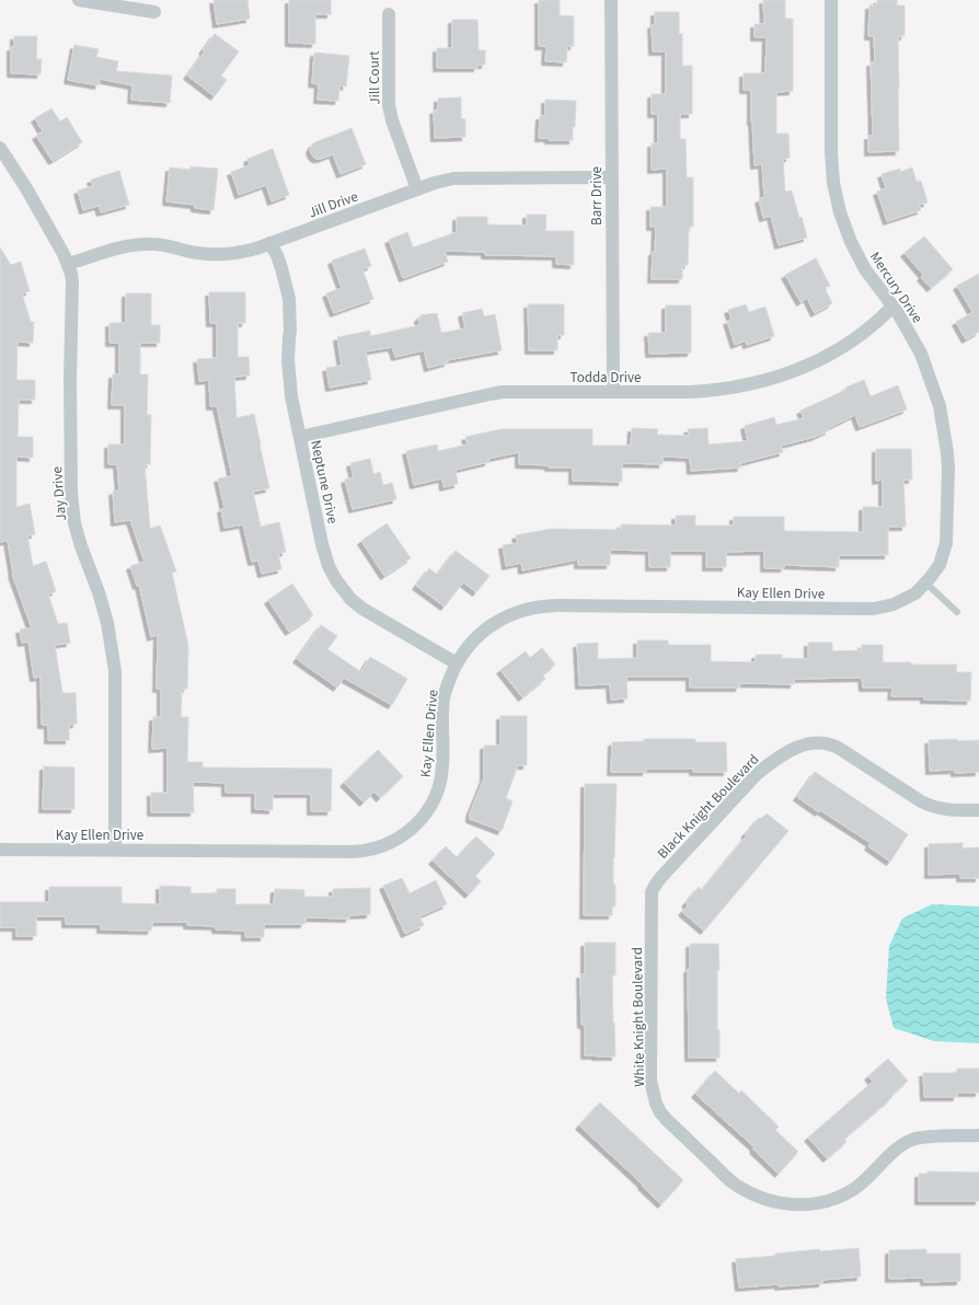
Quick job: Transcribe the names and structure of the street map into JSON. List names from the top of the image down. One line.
{"streets":{"street":["Jill Court","Barr Drive","Jill Drive","Mercury Drive","Todda Drive","Neptune Drive","Jay Drive","Kay Ellen Drive","Black Knight Boulevard","White Knight Boulevard"]},"crossings":[["Jill Court","Jill Drive"],["Barr Drive","Jill Drive"],["Barr Drive","Todda Drive"],["Jill Drive","Neptune Drive"],["Jill Drive","Jay Drive"],["Mercury Drive","Todda Drive"],["Mercury Drive","Kay Ellen Drive"],["Todda Drive","Neptune Drive"],["Neptune Drive","Kay Ellen Drive"],["Jay Drive","Kay Ellen Drive"],["Black Knight Boulevard","White Knight Boulevard"]]}
